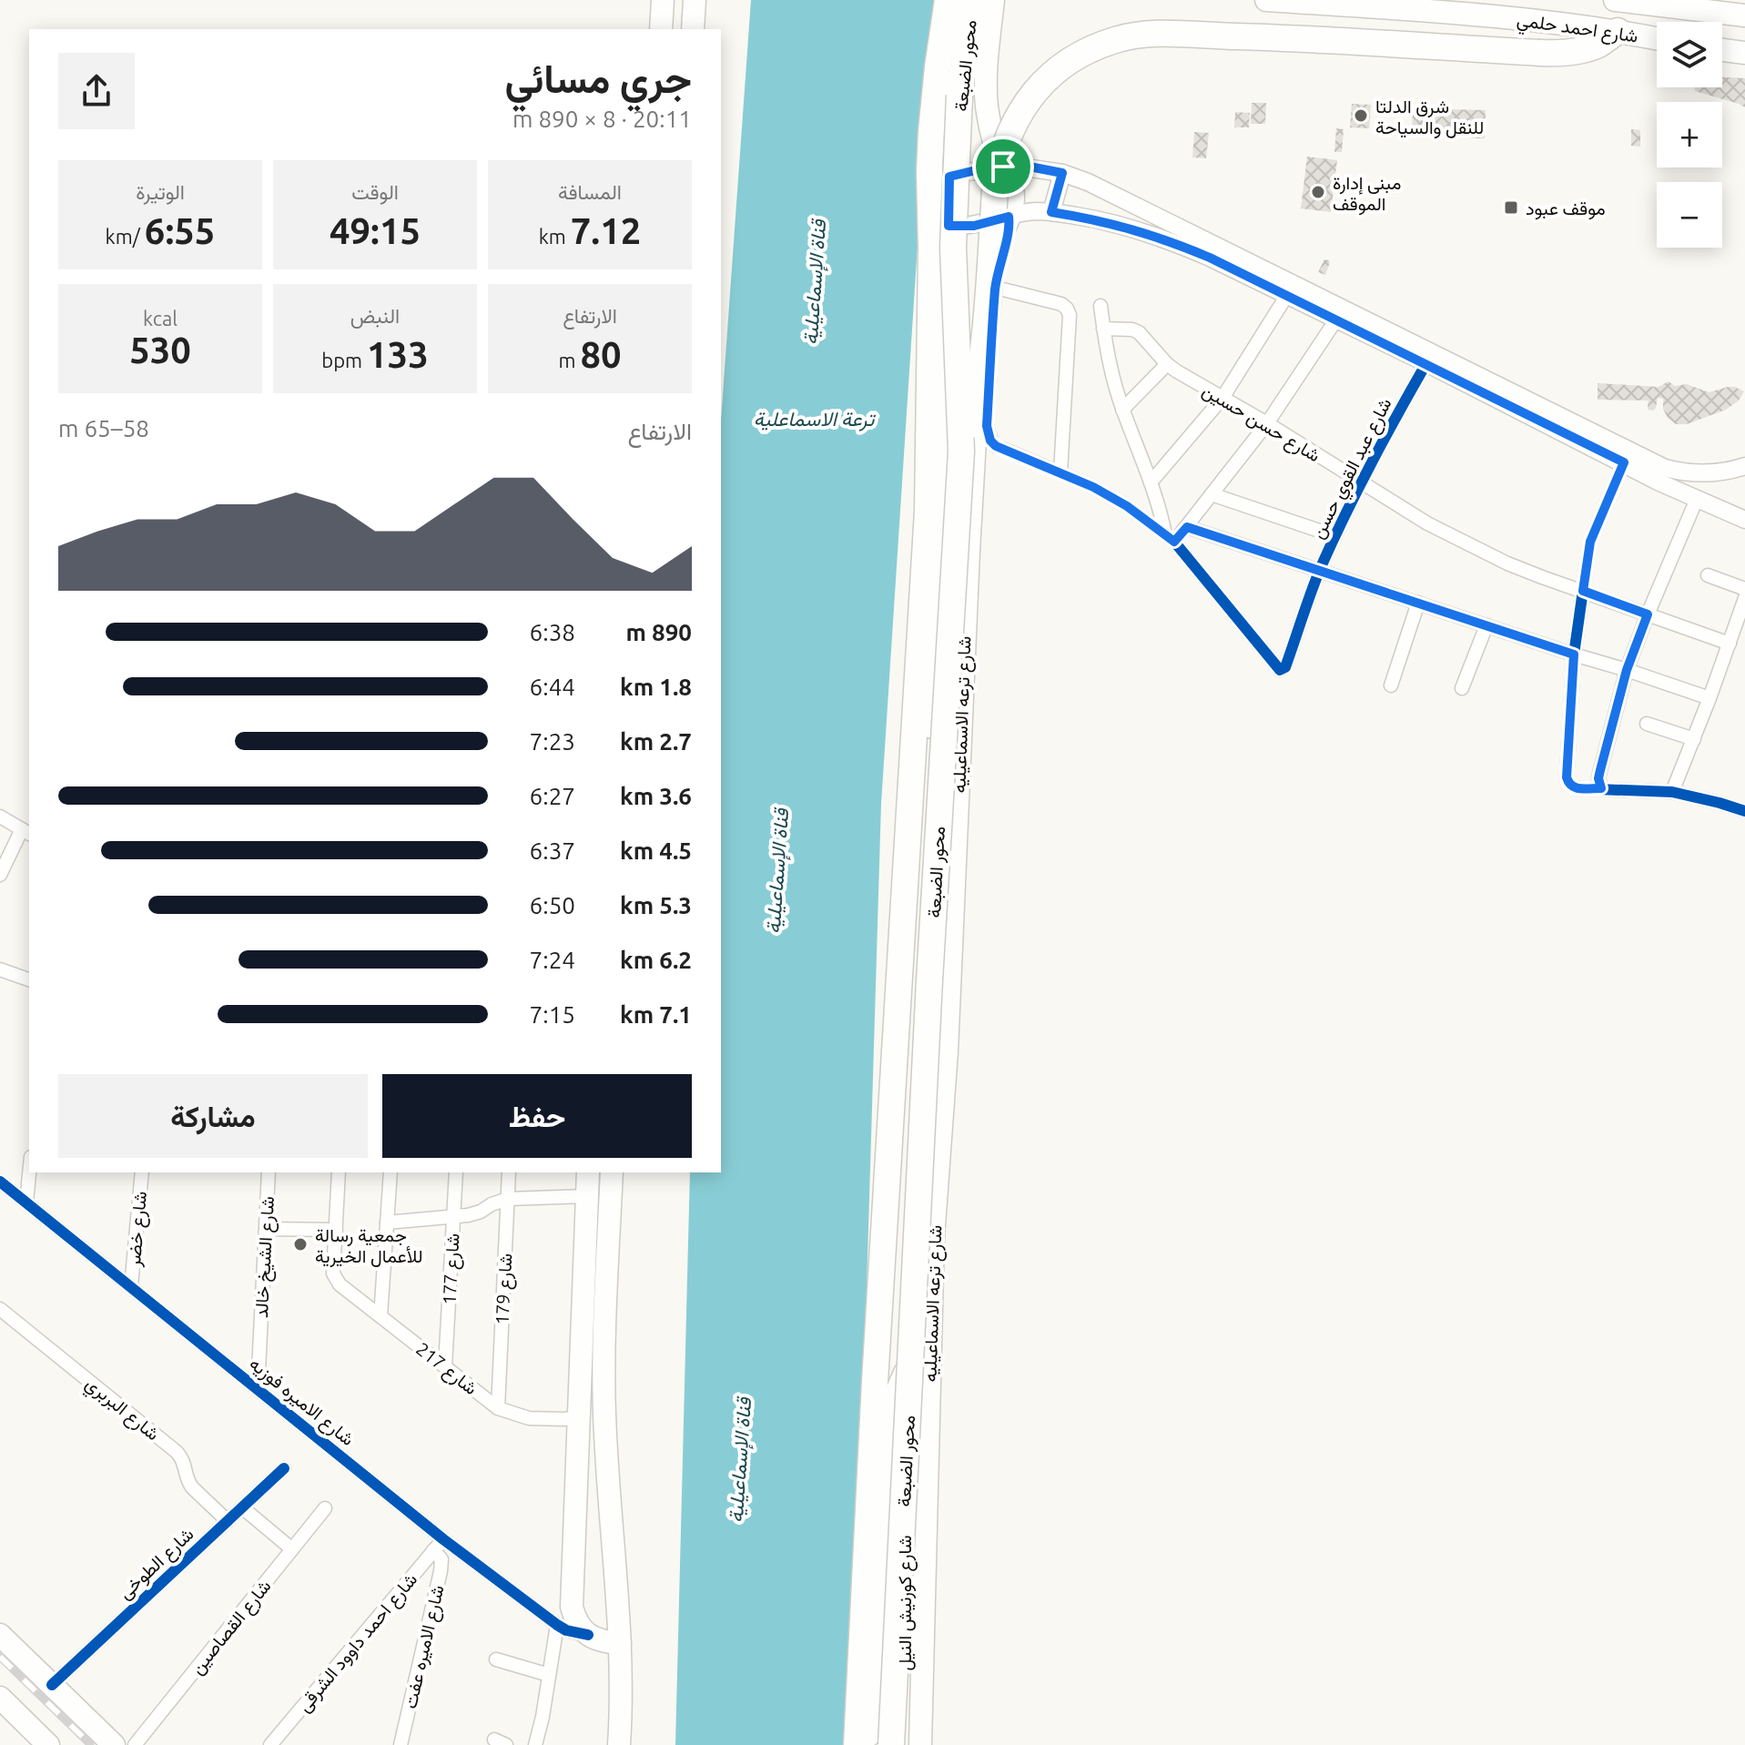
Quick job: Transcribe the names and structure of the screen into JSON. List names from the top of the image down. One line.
{"streets":{"highway":["محور الضبعة"],"main road":["شارع احمد حلمي","شارع ترعه الاسماعيليه","شارع كورنيش النيل"],"street":["شارع حسن حسين","شارع عبد القوي حسن","شارع خضر","شارع الشيخ خالد","شارع 177","شارع 179","شارع 217","شارع الاميره فوزيه","شارع البربري","شارع الطوخى","شارع القصاصين","شارع احمد داوود الشرقى","شارع الاميره عفت"]},"crossings":[["شارع حسن حسين","شارع عبد القوي حسن"],["شارع ترعه الاسماعيليه","شارع كورنيش النيل"],["شارع خضر","شارع الاميره فوزيه"],["شارع الشيخ خالد","شارع الاميره فوزيه"],["شارع 177","شارع 217"],["شارع 179","شارع 217"],["شارع الاميره فوزيه","شارع احمد داوود الشرقى"],["شارع البربري","شارع الطوخى"],["شارع احمد داوود الشرقى","شارع الاميره عفت"]],"water":["قناة الإسماعيلية","ترعة الاسماعلية"],"places":{"other":["شرق الدلتا للنقل والسياحة","مبنى إدارة الموقف","جمعية رسالة للأعمال الخيرية"],"transit":["موقف عبود"]},"page":{"map_buttons":["+","−"],"heading":["جري مسائي","20:11 · 8 × 890 m"],"stats":[["المسافة","7.12 km"],["الوقت","49:15"],["الوتيرة","6:55 /km"],["الارتفاع","80 m"],["النبض","133 bpm"],["kcal","530"]],"chart":["الارتفاع","58–65 m"],"list":[{"name":"890 m","note":"6:38"},{"name":"1.8 km","note":"6:44"},{"name":"2.7 km","note":"7:23"},{"name":"3.6 km","note":"6:27"},{"name":"4.5 km","note":"6:37"},{"name":"5.3 km","note":"6:50"},{"name":"6.2 km","note":"7:24"},{"name":"7.1 km","note":"7:15"}],"buttons":["حفظ","مشاركة"]}}
